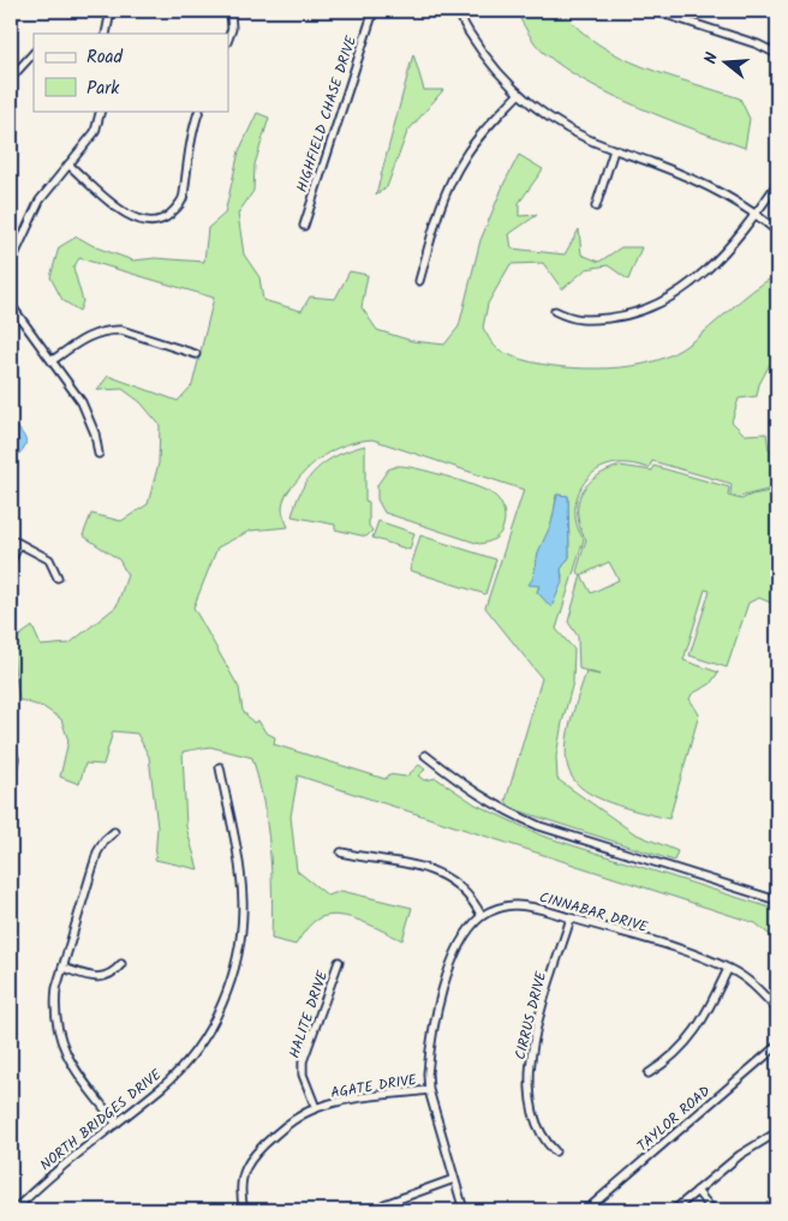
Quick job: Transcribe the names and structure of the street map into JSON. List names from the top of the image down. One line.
{"streets":{"street":["HIGHFIELD CHASE DRIVE","CINNABAR DRIVE","HALITE DRIVE","CIRRUS DRIVE","AGATE DRIVE","TAYLOR ROAD","NORTH BRIDGES DRIVE"]},"crossings":[["CINNABAR DRIVE","CIRRUS DRIVE"],["CINNABAR DRIVE","AGATE DRIVE"],["HALITE DRIVE","AGATE DRIVE"]],"legend":["Road","Park"],"north":"left"}
